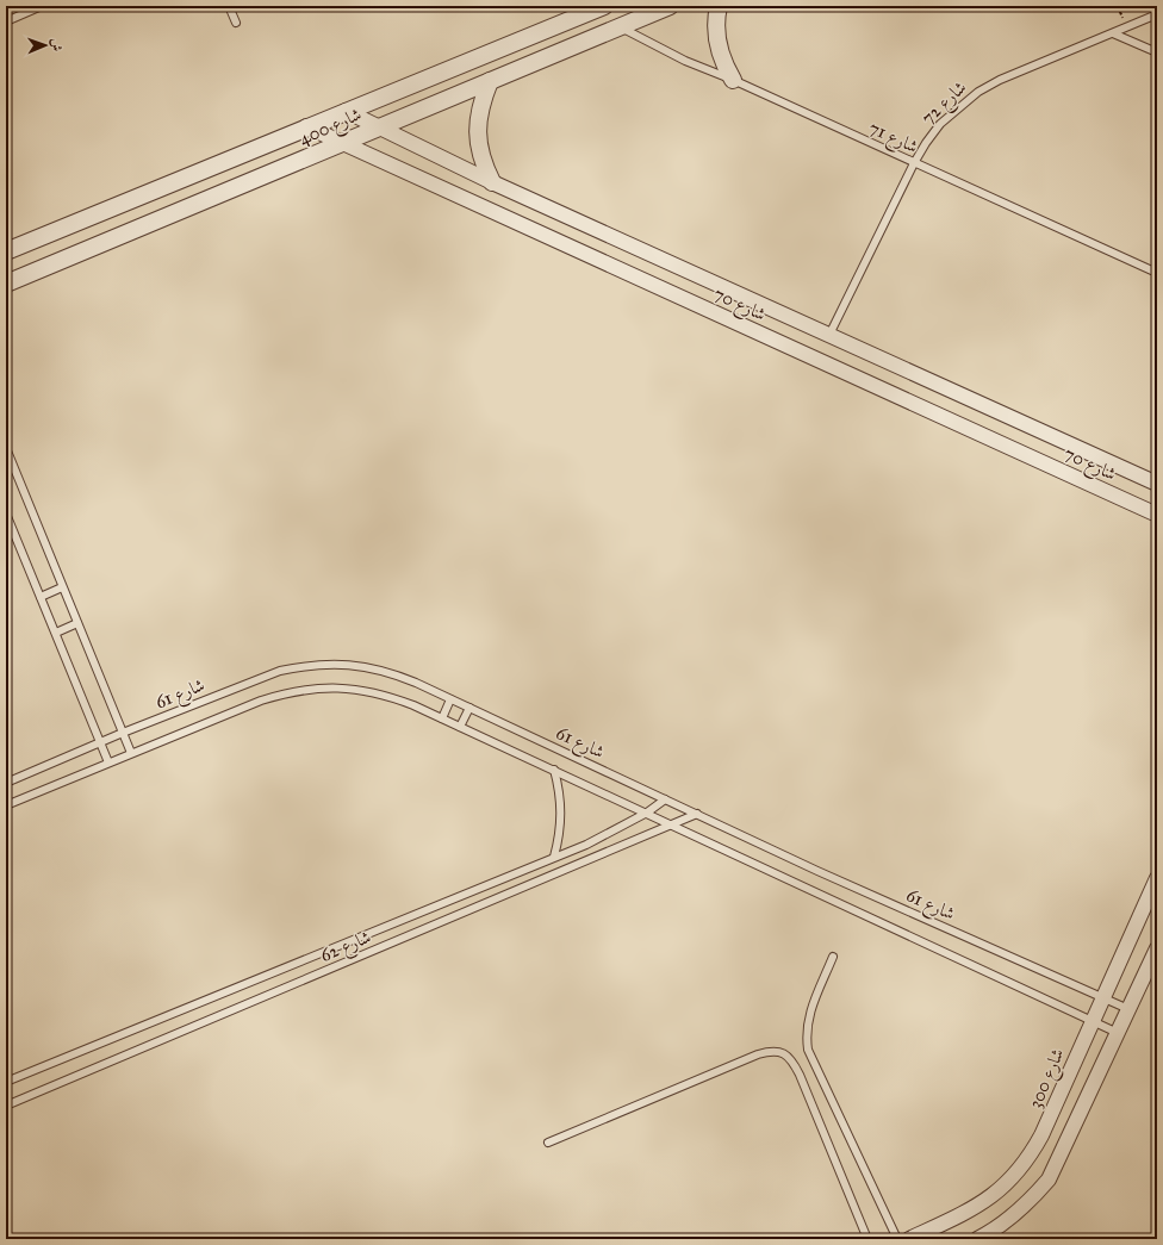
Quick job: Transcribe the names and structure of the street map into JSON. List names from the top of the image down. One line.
{"streets":{"street":["شارع 400","شارع 70","شارع 300"],"lane":["شارع 72","شارع 71","شارع 61","شارع 62"]},"crossings":[["شارع 72","شارع 71"],["شارع 72","شارع 70"],["شارع 400","شارع 71"],["شارع 400","شارع 70"],["شارع 61","شارع 62"],["شارع 61","شارع 300"]],"north":"right"}
